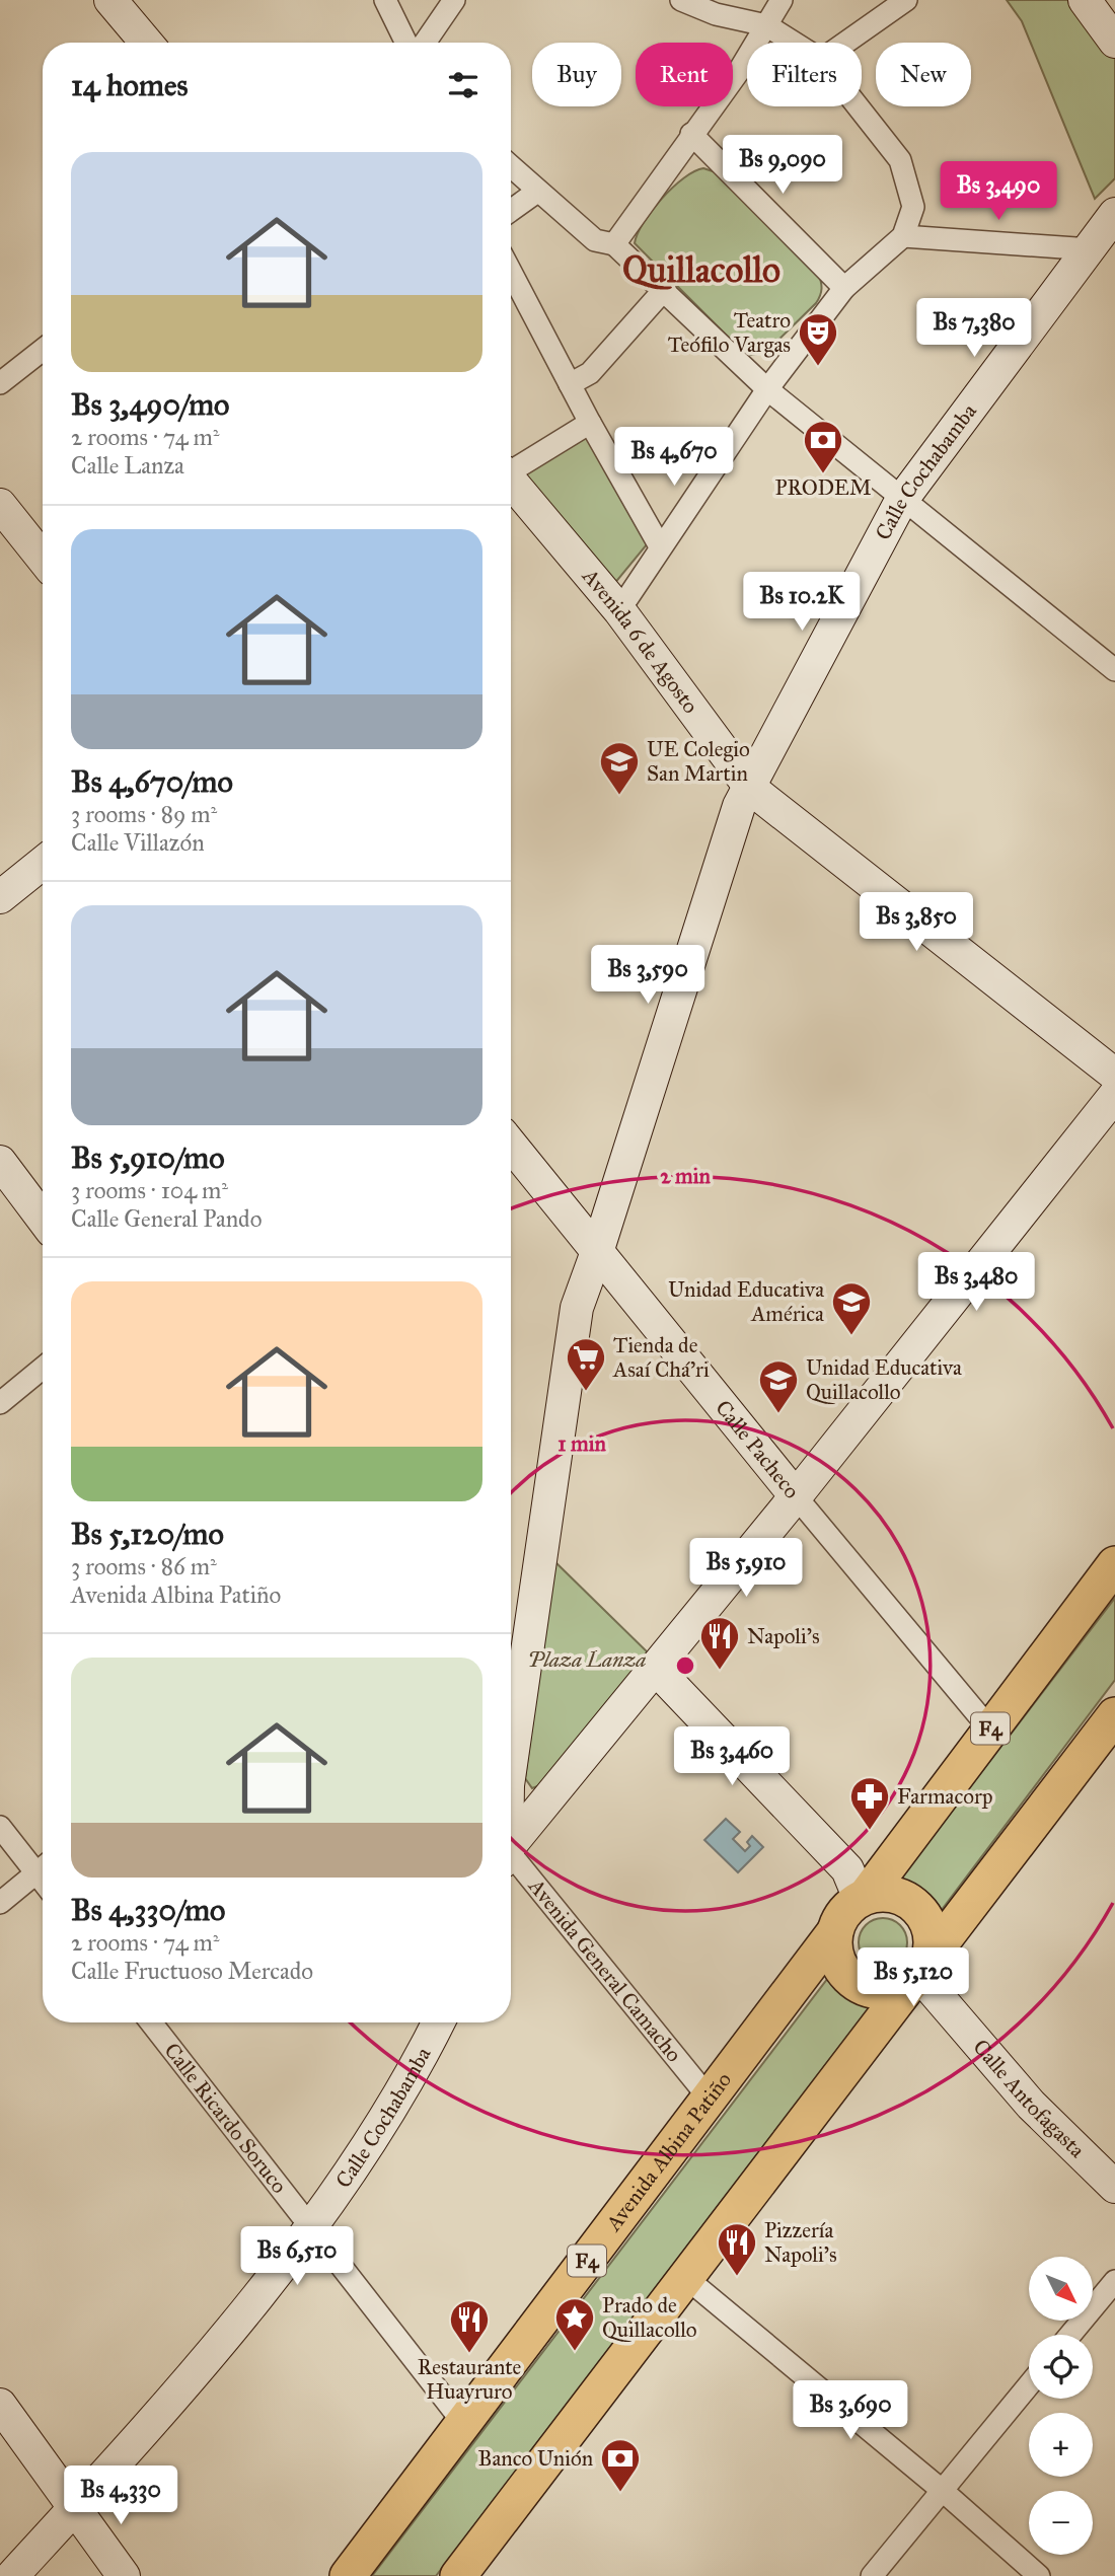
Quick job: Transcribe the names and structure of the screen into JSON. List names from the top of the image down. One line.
{"streets":{"main road":["Calle Cochabamba","Avenida 6 de Agosto","Calle Pacheco","F4","Calle Antofagasta","Avenida Albina Patiño"],"street":["Avenida General Camacho","Calle Ricardo Soruco"]},"crossings":[["Calle Cochabamba","Avenida 6 de Agosto"],["Calle Cochabamba","Calle Pacheco"],["Calle Cochabamba","Calle Ricardo Soruco"],["Calle Pacheco","F4"],["F4","Calle Antofagasta"],["F4","Avenida Albina Patiño"],["Avenida General Camacho","Avenida Albina Patiño"],["Calle Antofagasta","Avenida Albina Patiño"],["Calle Ricardo Soruco","Avenida Albina Patiño"]],"districts":["Quillacollo"],"parks":["Plaza Lanza"],"places":{"theatre":["Teatro Teófilo Vargas"],"bank":["PRODEM","Banco Unión"],"school or university":["UE Colegio San Martin","Unidad Educativa América","Unidad Educativa Quillacollo"],"supermarket":["Tienda de Asaí Chá'ri"],"restaurant":["Napoli's","Pizzería Napoli's","Restaurante Huayruro"],"pharmacy":["Farmacorp"],"place":["Prado de Quillacollo"]},"north":"bottom right","page":{"chip":["Buy","Rent","Filters","New"],"heading":"14 homes","list":[{"name":"Bs 3,490/mo","note":"2 rooms · 74 m² · Calle Lanza"},{"name":"Bs 4,670/mo","note":"3 rooms · 89 m² · Calle Villazón"},{"name":"Bs 5,910/mo","note":"3 rooms · 104 m² · Calle General Pando"},{"name":"Bs 5,120/mo","note":"3 rooms · 86 m² · Avenida Albina Patiño"},{"name":"Bs 4,330/mo","note":"2 rooms · 74 m² · Calle Fructuoso Mercado"}],"price":["Bs 9,090","Bs 3,490","Bs 7,380","Bs 4,670","Bs 10.2K","Bs 3,850","Bs 3,590","Bs 3,480","Bs 5,910","Bs 3,460","Bs 5,120","Bs 6,510","Bs 3,690","Bs 4,330"],"map_buttons":["+","−"]},"rings":["2 min","1 min"]}
